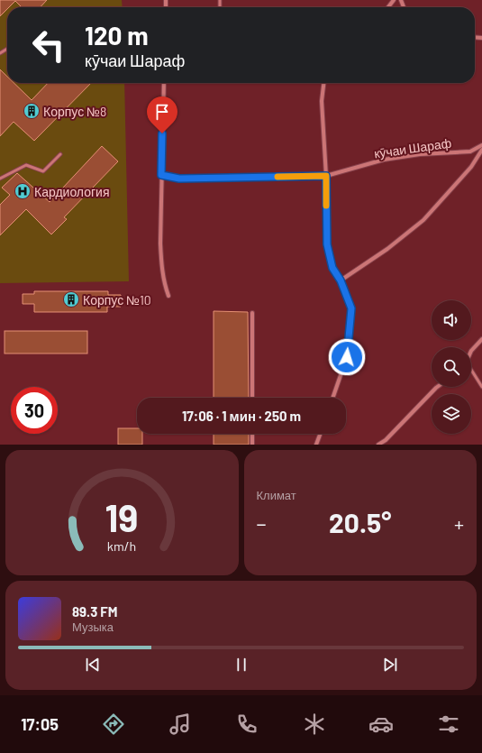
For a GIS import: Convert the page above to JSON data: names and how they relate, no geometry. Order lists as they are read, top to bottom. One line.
{"streets":{"street":["кӯчаи Шараф"]},"places":{"building":["Корпус №8","Корпус №10"],"hospital":["Кардиология"]},"page":{"turn":["120 m","кӯчаи Шараф"],"limit":"30","trip":"17:06 · 1 мин · 250 m","tile":"Климат","heat":["−","20.5°","+"],"song":["89.3 FM","Музыка"],"tabs":"17:05","gauge":["19","km/h"]}}
